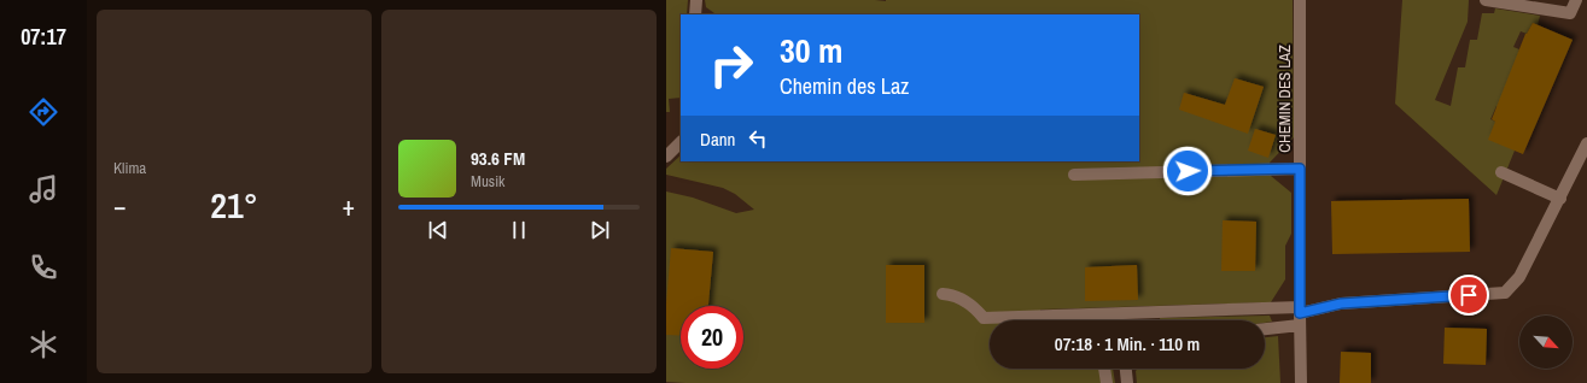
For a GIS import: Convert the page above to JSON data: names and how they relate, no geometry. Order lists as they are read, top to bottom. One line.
{"streets":{"street":["CHEMIN DES LAZ"]},"north":"bottom right","page":{"tabs":"07:17","tile":"Klima","turn":["30 m","Chemin des Laz"],"then":"Dann","song":["93.6 FM","Musik"],"heat":["−","21°","+"],"limit":"20","trip":"07:18 · 1 Min. · 110 m"}}
